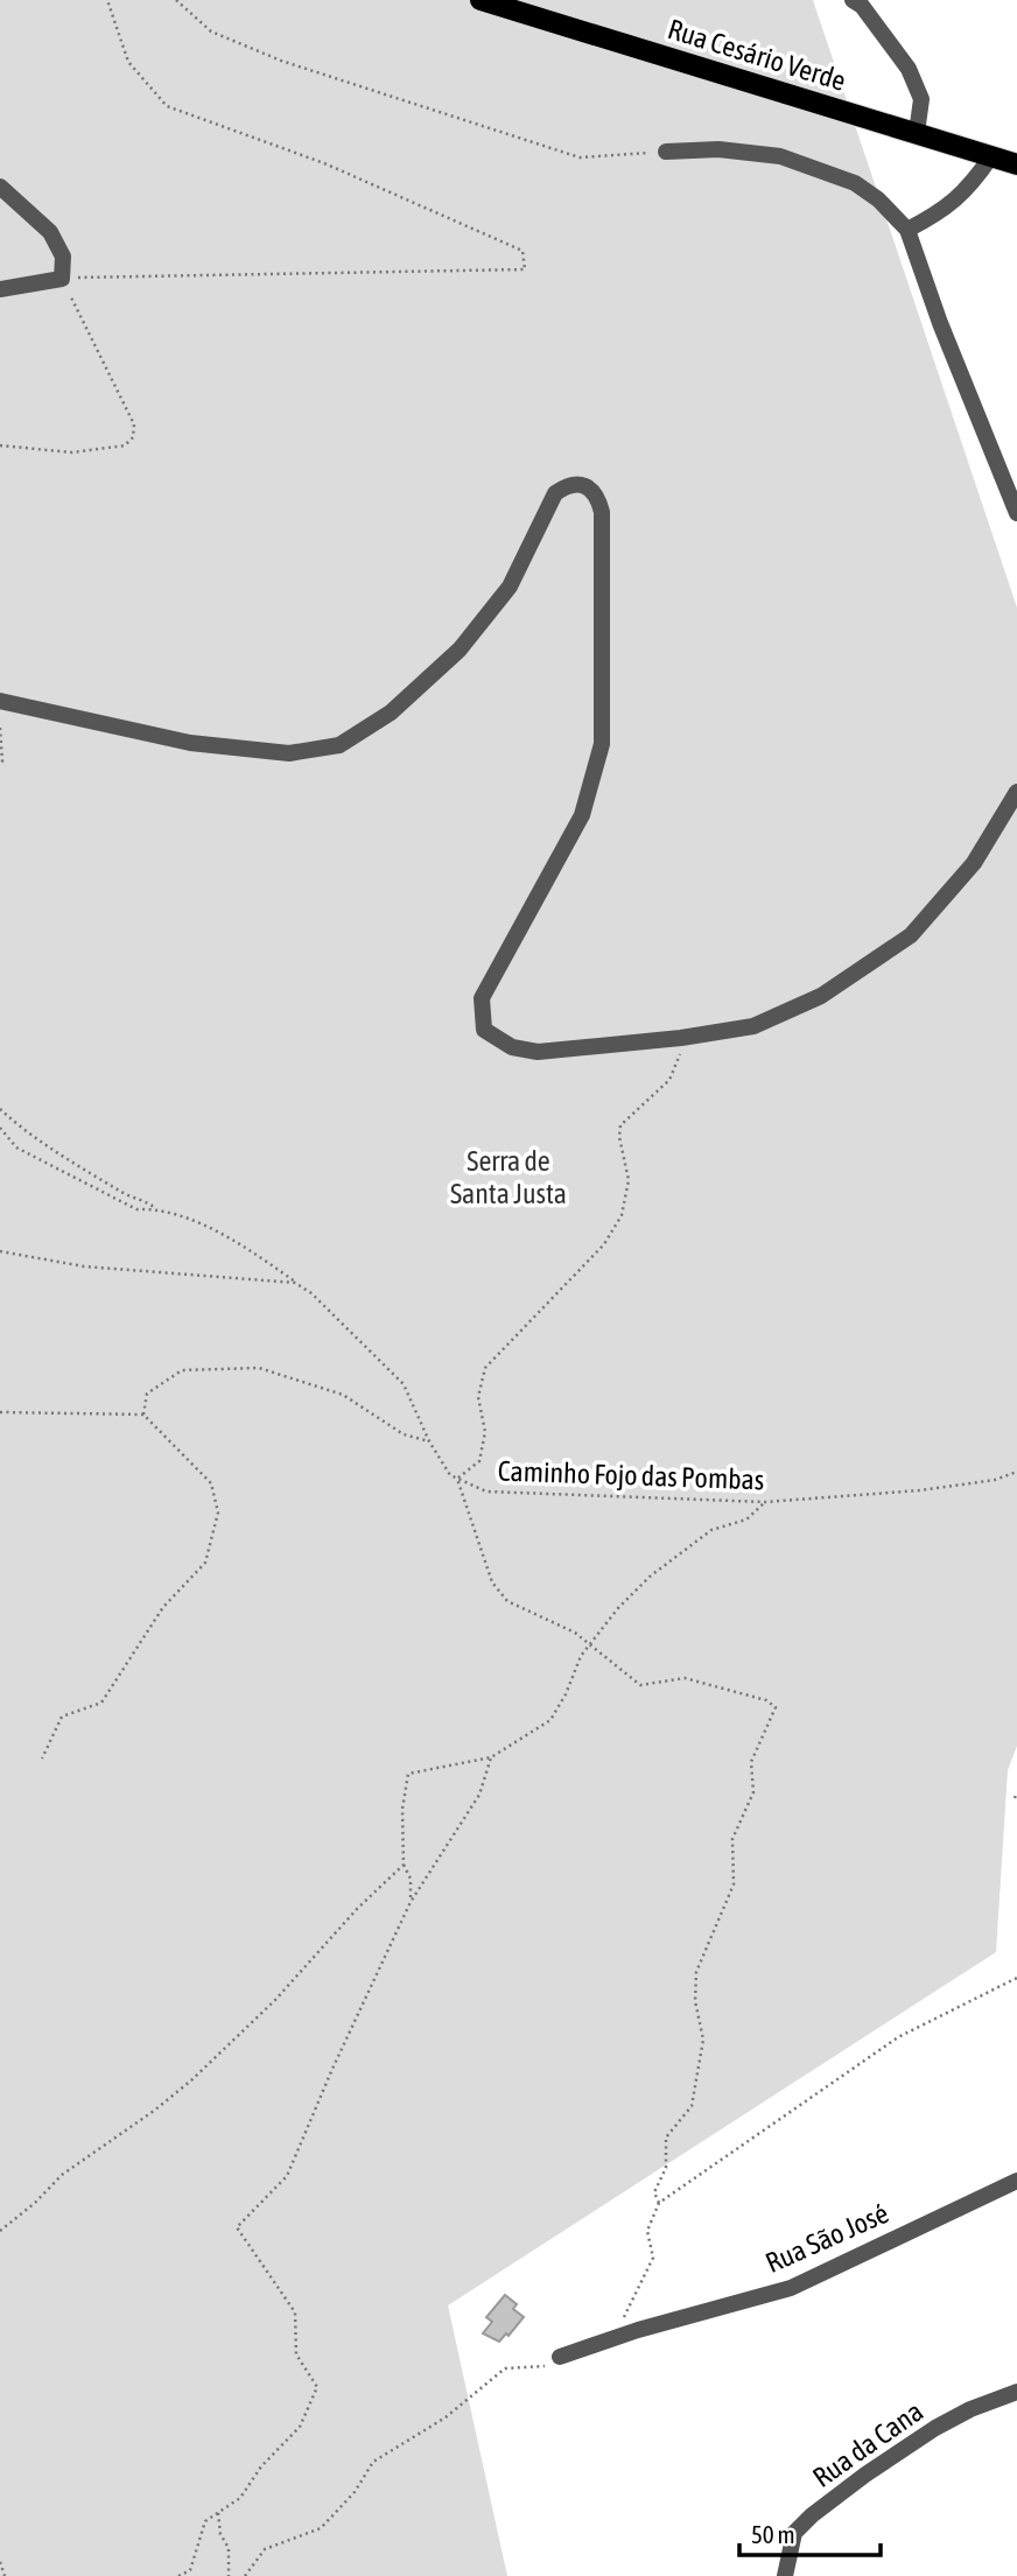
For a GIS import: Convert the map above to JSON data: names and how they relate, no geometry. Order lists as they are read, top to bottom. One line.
{"streets":{"main road":["Rua Cesário Verde"],"street":["Rua São José","Rua da Cana"],"path":["Caminho Fojo das Pombas"]},"parks":["Serra de Santa Justa"],"scale_bar":"50 m"}
